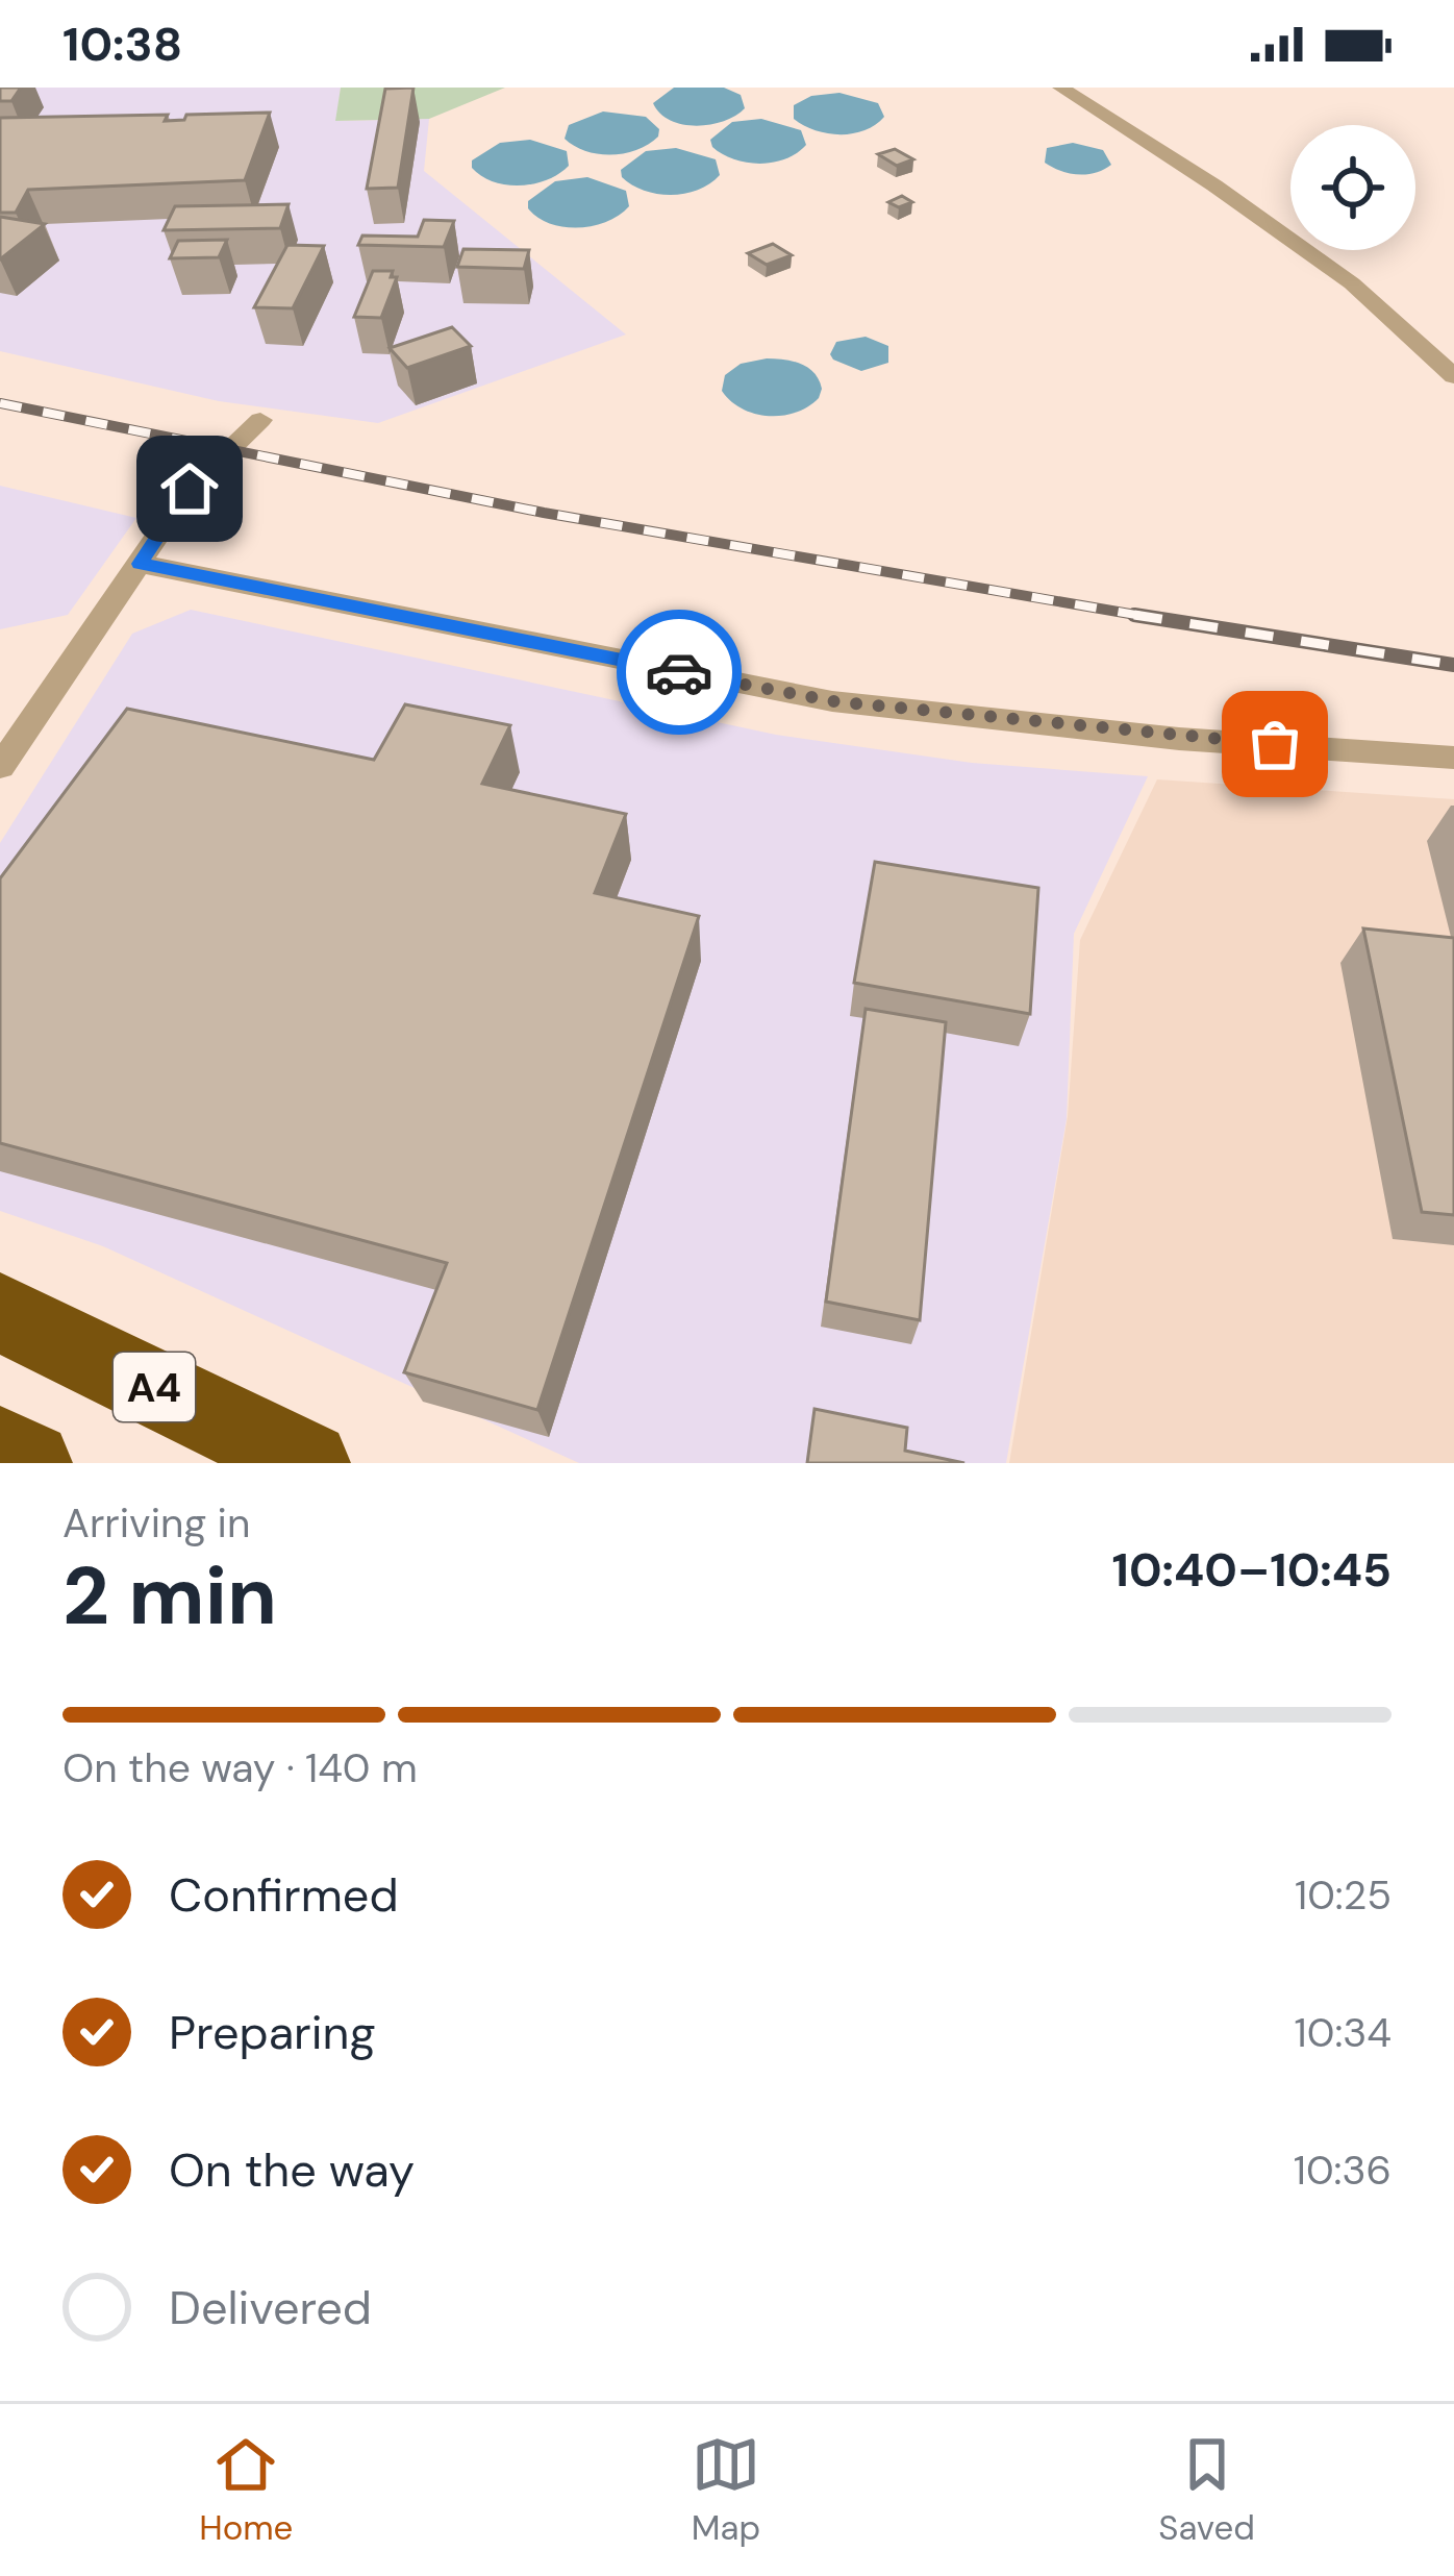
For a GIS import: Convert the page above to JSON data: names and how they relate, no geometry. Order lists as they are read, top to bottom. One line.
{"streets":{"highway":["A4"]},"page":{"status":"10:38","heading":["2 min","Arriving in","10:40–10:45"],"bar":"On the way · 140 m","list":[["Confirmed","10:25"],["Preparing","10:34"],["On the way","10:36"],"Delivered"],"tabs":["Home","Map","Saved"]}}
